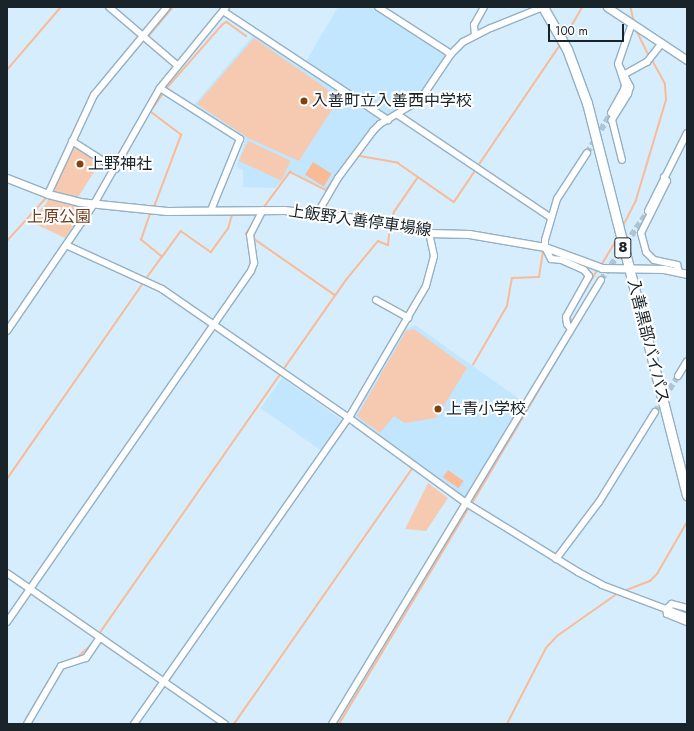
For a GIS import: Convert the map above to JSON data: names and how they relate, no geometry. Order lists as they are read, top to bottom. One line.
{"streets":{"highway":["8","入善黒部バイパス"],"main road":["上飯野入善停車場線"]},"crossings":[["上飯野入善停車場線","入善黒部バイパス"]],"parks":["上原公園"],"places":["入善町立入善西中学校","上野神社","上青小学校"],"scale_bar":"100 m"}
